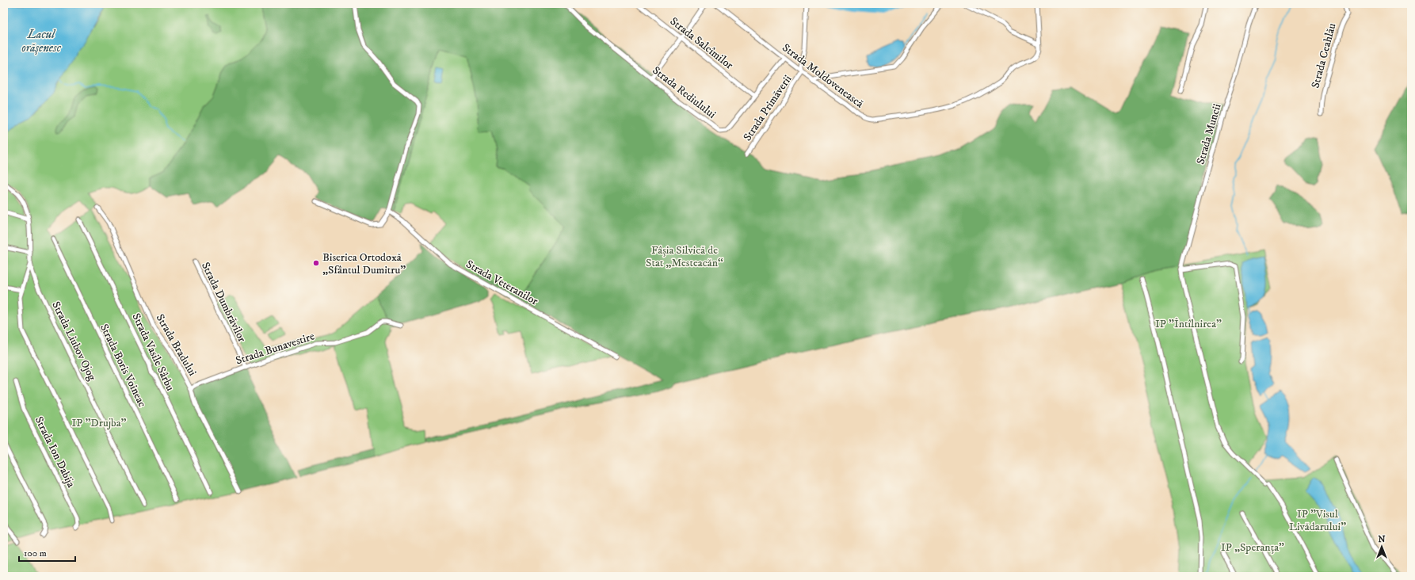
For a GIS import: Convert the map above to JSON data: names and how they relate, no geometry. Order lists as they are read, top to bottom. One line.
{"streets":{"street":["Strada Salcîmilor","Strada Ceahlău","Strada Moldovenească","Strada Rediulului","Strada Primăverii","Strada Muncii","Strada Veteranilor","Strada Dumbrăvilor","Strada Liubov Ojog","Strada Bradului","Strada Bunavestire","Strada Vasile Sârbu","Strada Boris Voineac","Strada Ion Dabija"]},"crossings":[["Strada Salcîmilor","Strada Rediulului"],["Strada Moldovenească","Strada Rediulului"],["Strada Moldovenească","Strada Primăverii"],["Strada Dumbrăvilor","Strada Bunavestire"],["Strada Bradului","Strada Bunavestire"]],"water":["Lacul orăşenesc"],"parks":["Fâșia Silvică de Stat „Mesteacăn“","IP \"Întîlnirea\"","IP \"Drujba\"","IP \"Visul Livădarului\"","IP „Speranța”"],"places":["Biserica Ortodoxă „Sfântul Dumitru”"],"scale_bar":"100 m","north":"top"}
